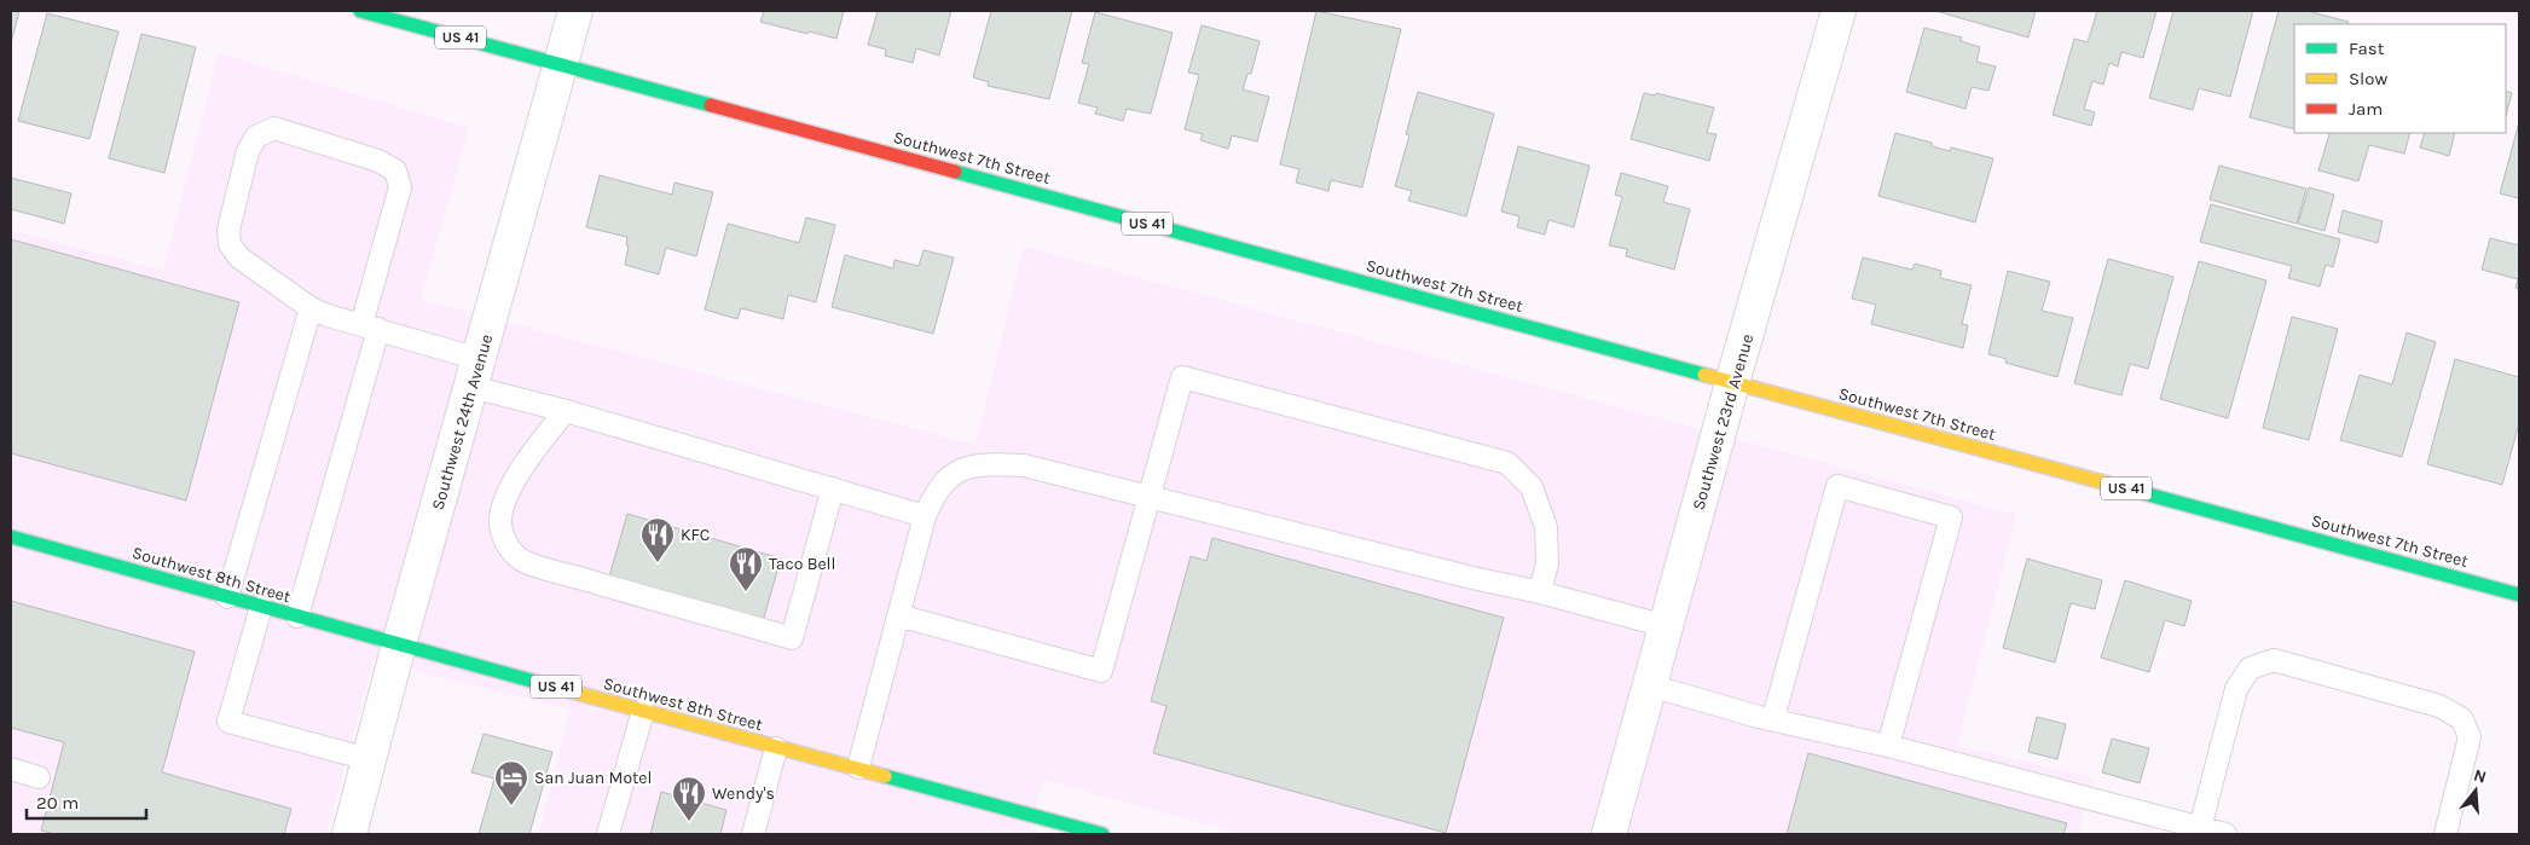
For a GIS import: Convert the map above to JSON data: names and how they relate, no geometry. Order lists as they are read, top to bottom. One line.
{"streets":{"main road":["US 41","Southwest 7th Street","Southwest 8th Street"],"street":["Southwest 24th Avenue","Southwest 23rd Avenue"]},"crossings":[["Southwest 7th Street","Southwest 24th Avenue"],["Southwest 7th Street","Southwest 23rd Avenue"],["Southwest 24th Avenue","Southwest 8th Street"]],"places":{"restaurant":["KFC","Taco Bell","Wendy's"],"hotel":["San Juan Motel"]},"legend":["Fast","Slow","Jam"],"scale_bar":"20 m","north":"top"}
